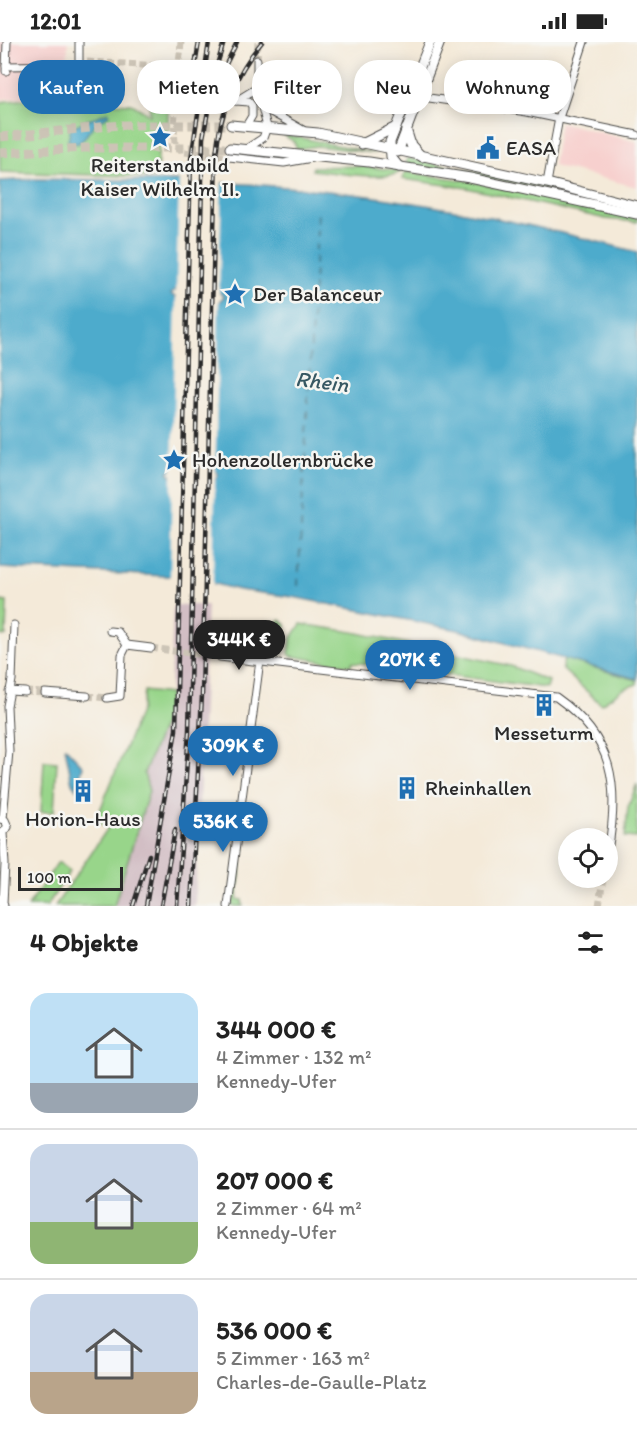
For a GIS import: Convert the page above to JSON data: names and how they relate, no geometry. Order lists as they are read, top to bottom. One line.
{"water":["Rhein"],"places":{"place":["Reiterstandbild Kaiser Wilhelm II.","Der Balanceur","Hohenzollernbrücke"],"public building":["EASA"],"building":["Messeturm","Rheinhallen","Horion-Haus"]},"scale_bar":"100 m","page":{"status":"12:01","chip":["Kaufen","Mieten","Filter","Neu","Wohnung"],"price":["344K €","207K €","309K €","536K €"],"scale":"100 m","heading":"4 Objekte","list":[{"name":"344 000 €","note":"4 Zimmer · 132 m² · Kennedy-Ufer"},{"name":"207 000 €","note":"2 Zimmer · 64 m² · Kennedy-Ufer"},{"name":"536 000 €","note":"5 Zimmer · 163 m² · Charles-de-Gaulle-Platz"}]}}
